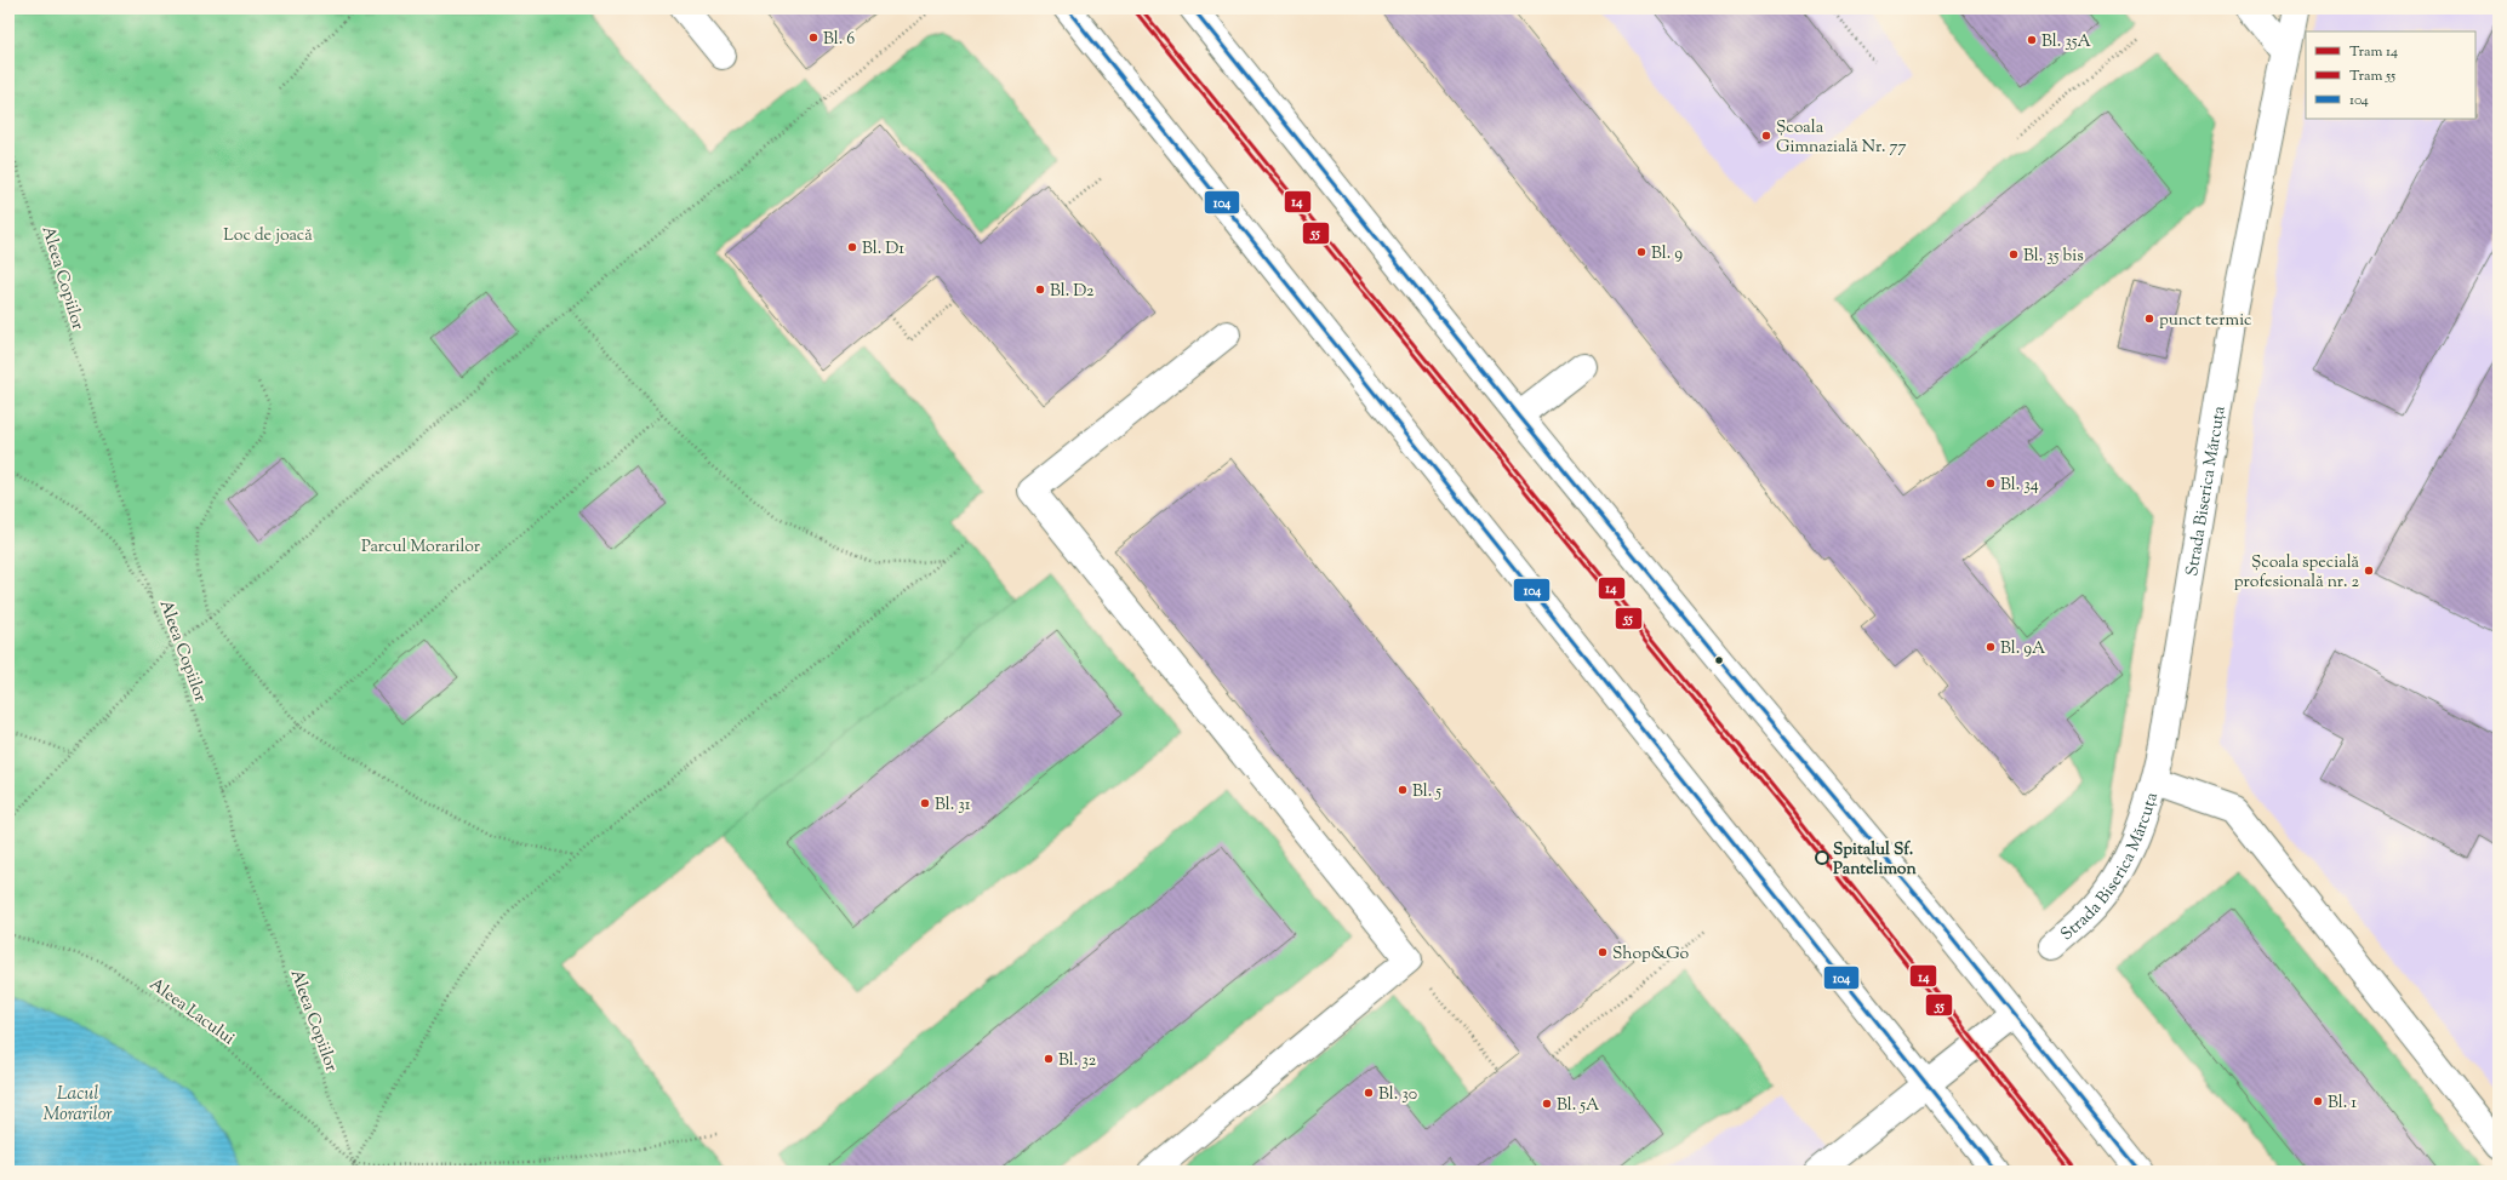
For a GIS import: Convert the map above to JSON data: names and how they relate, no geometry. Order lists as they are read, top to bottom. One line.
{"streets":{"main road":["Strada Biserica Mărcuța"],"path":["Aleea Copiilor","Aleea Lacului"]},"crossings":[["Aleea Copiilor","Aleea Lacului"]],"water":["Lacul Morarilor"],"parks":["Loc de joacă","Parcul Morarilor"],"places":["Bl. 6","Bl. 35A","Școala Gimnazială Nr. 77","Bl. D1","Bl. 9","Bl. 35 bis","Bl. D2","punct termic","Bl. 34","Şcoala specială profesională nr. 2","Bl. 9A","Bl. 5","Bl. 31","Spitalul Sf. Pantelimon","Shop&Go","Bl. 32","Bl. 30","Bl. 1","Bl. 5A"],"lines":["tram line 14","transit line 104","tram line 55"],"legend":["Tram 14","Tram 55","104"]}
